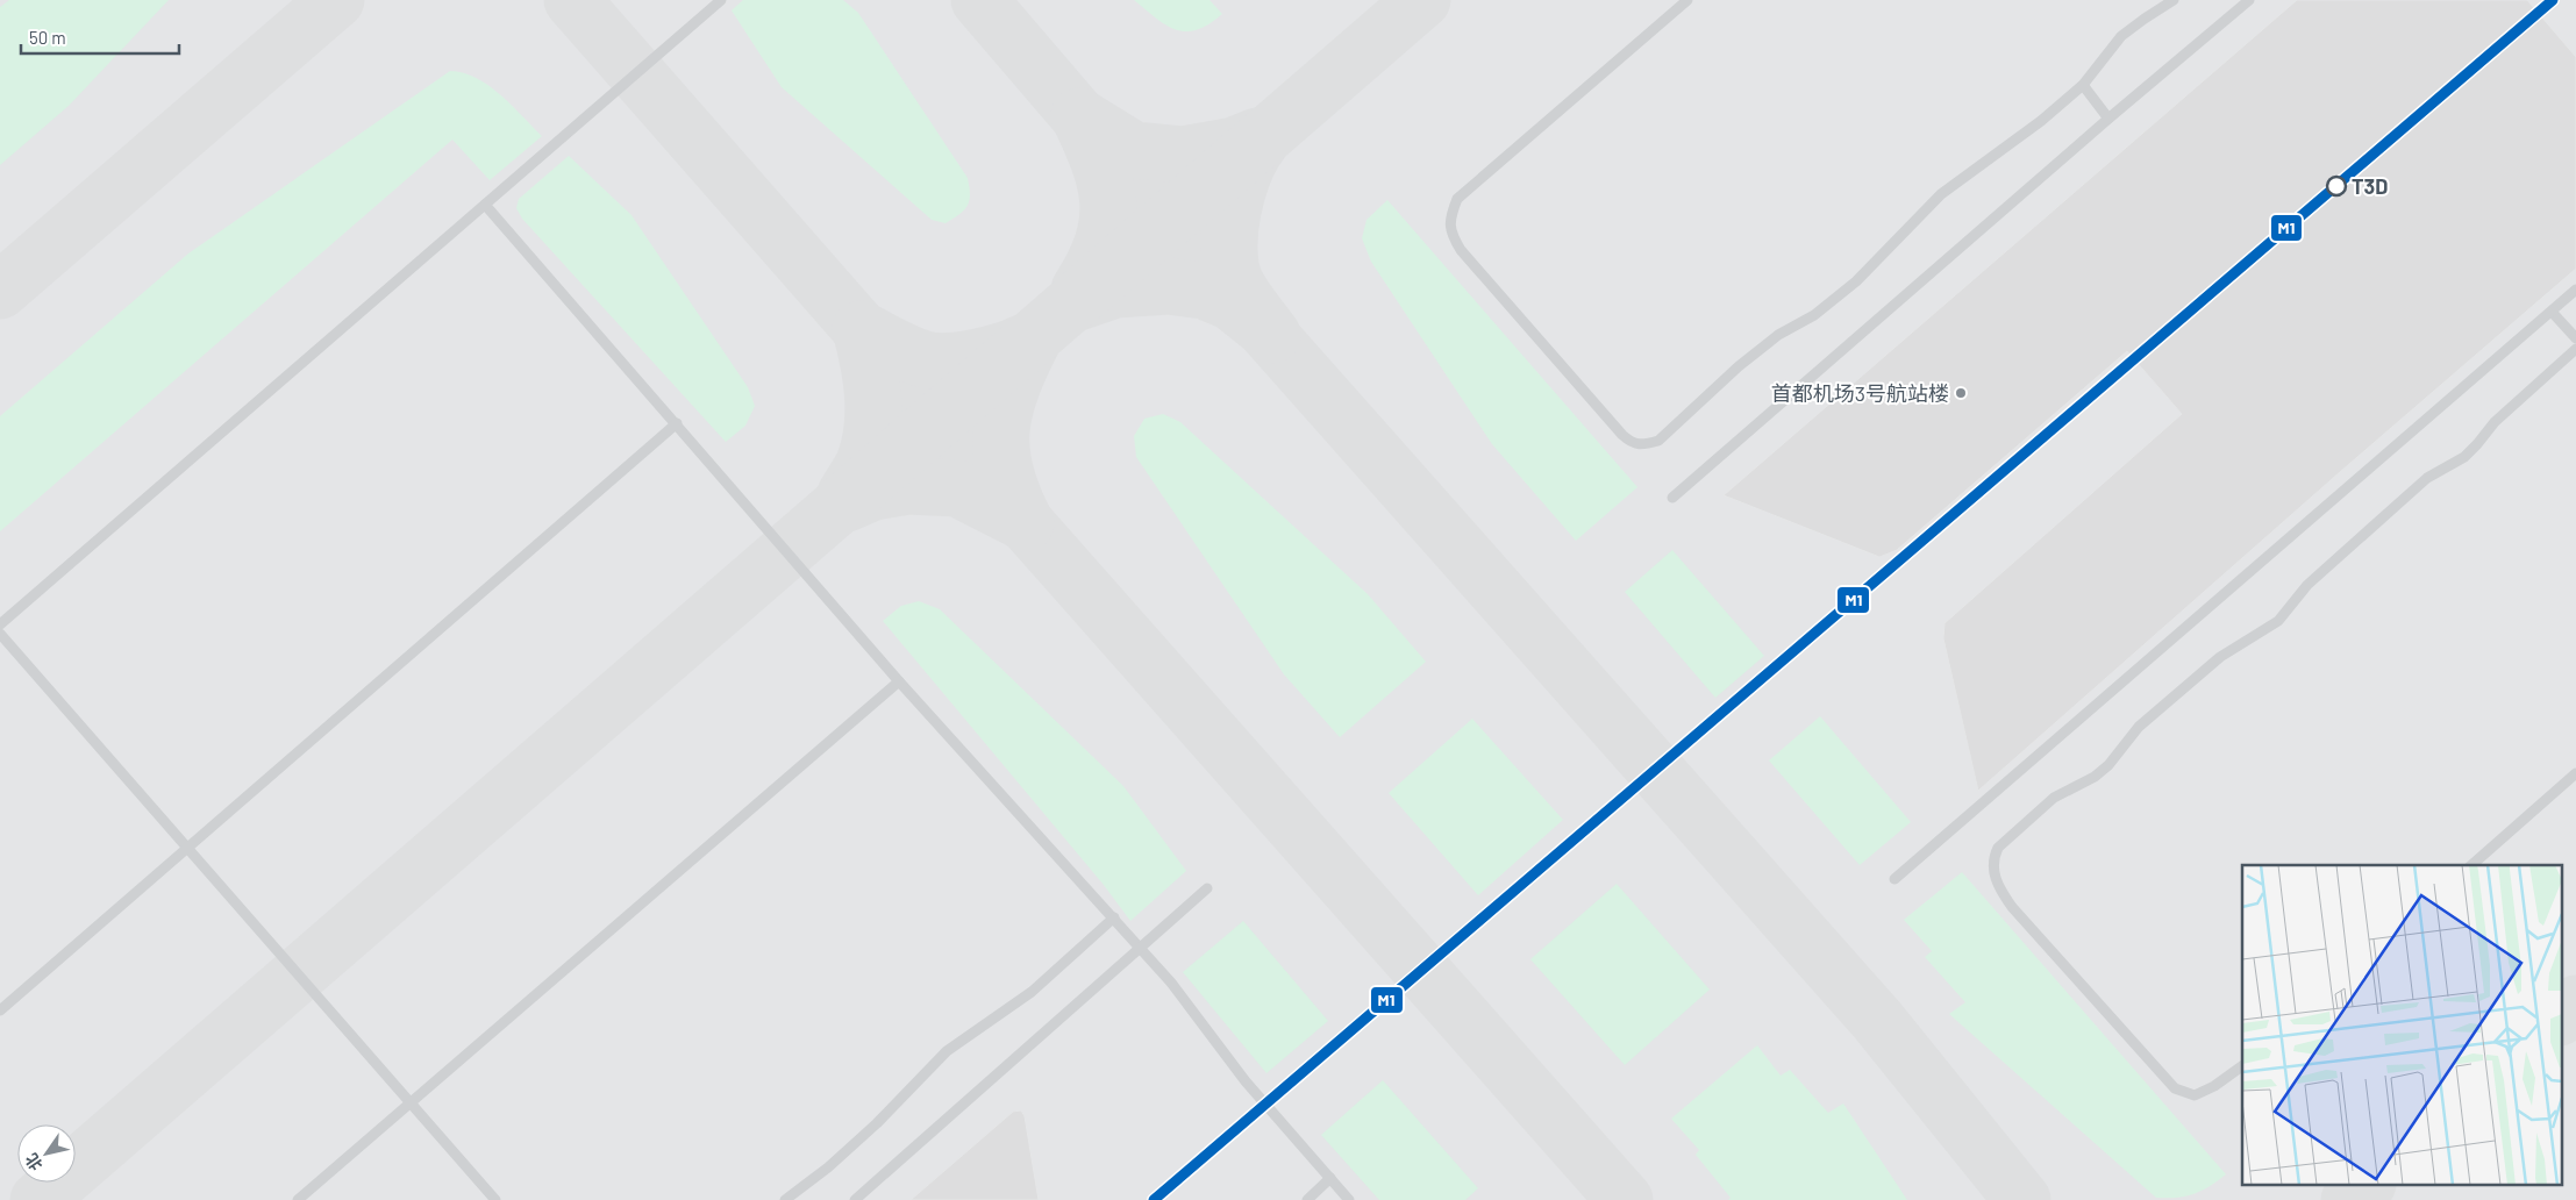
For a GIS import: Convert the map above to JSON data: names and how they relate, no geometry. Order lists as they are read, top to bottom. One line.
{"places":["T3D","首都机场3号航站楼"],"lines":["transit line M1"],"scale_bar":"50 m","north":"bottom left"}
